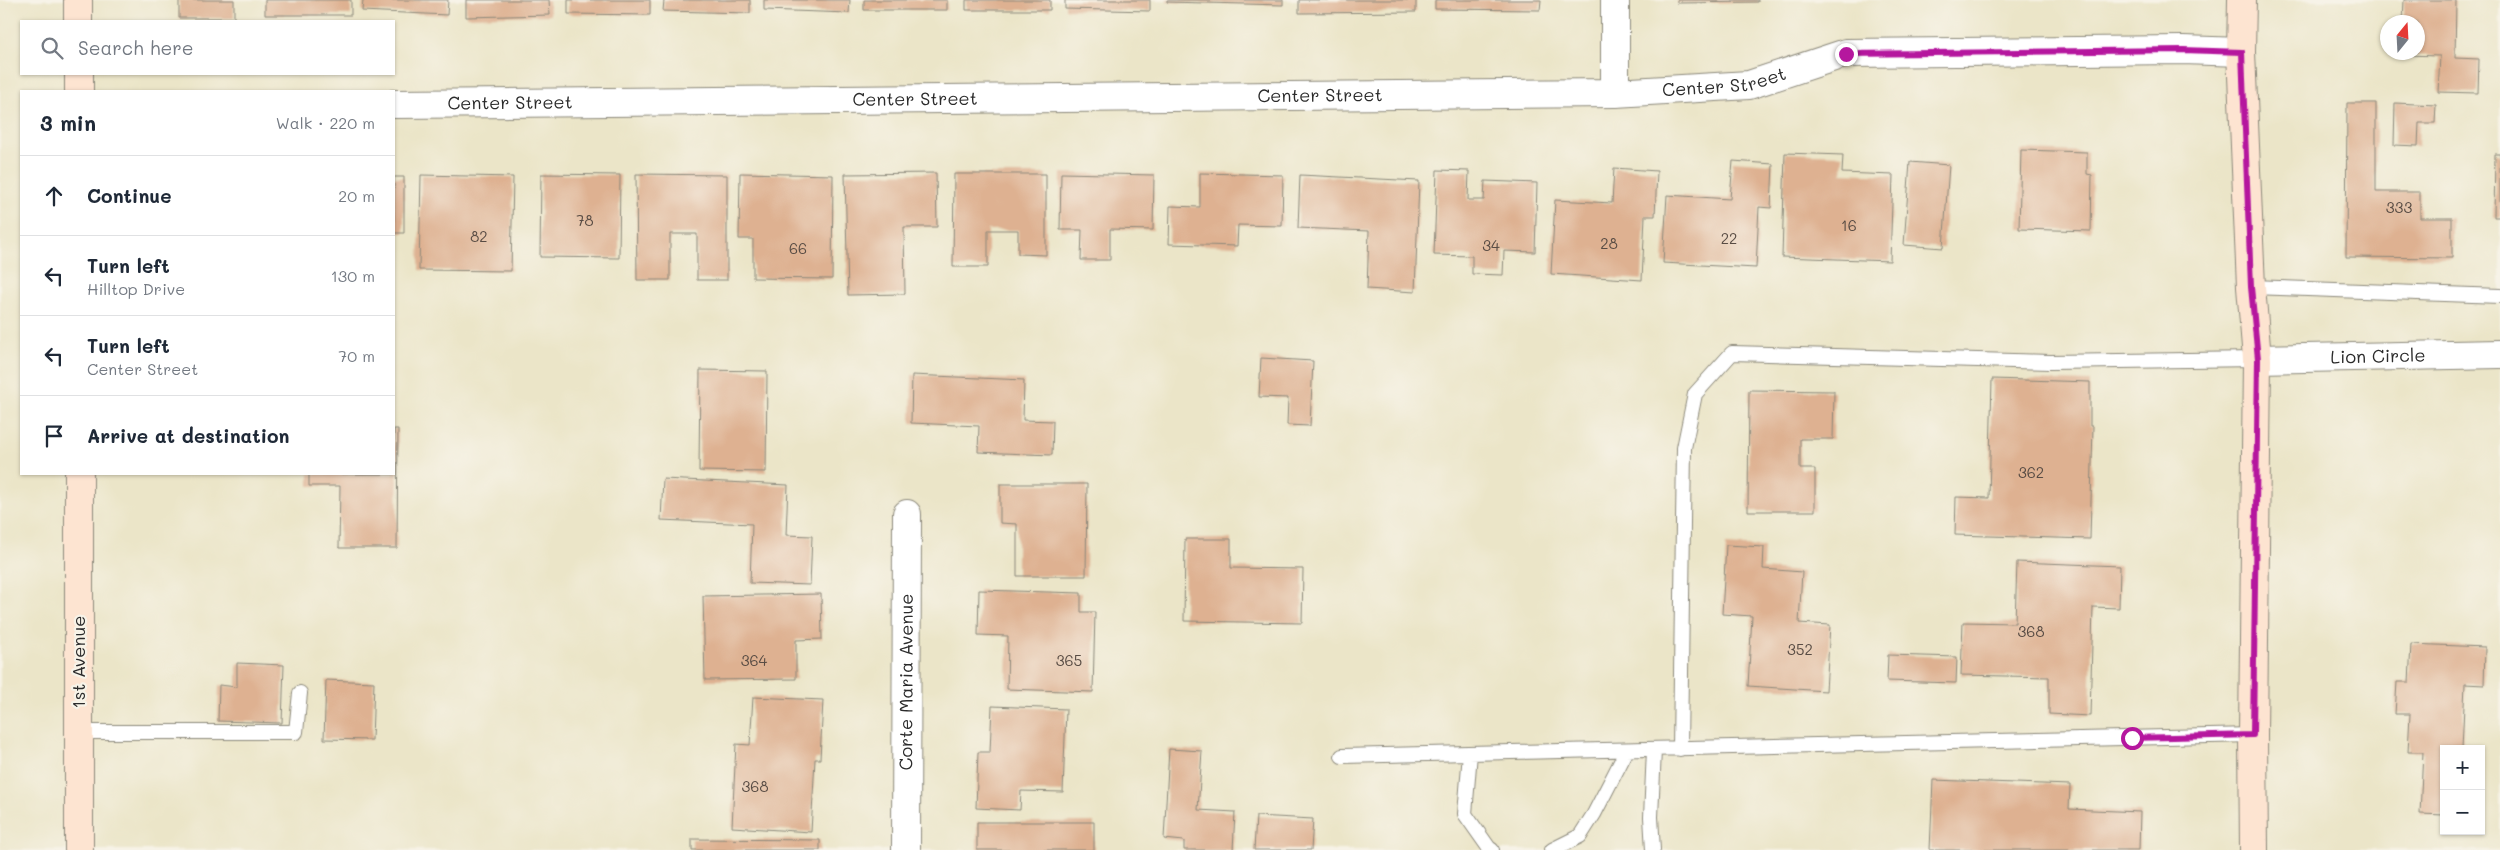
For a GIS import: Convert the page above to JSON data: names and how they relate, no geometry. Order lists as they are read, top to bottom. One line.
{"streets":{"main road":["1st Avenue"],"street":["Center Street","Lion Circle","Corte Maria Avenue"]},"house_numbers":["333","78","16","82","22","28","34","66","362","368","352","364","365","368"],"north":"top","page":{"search":"Search here","heading":["3 min","Walk · 220 m"],"list":[["Continue","20 m"],["Turn left","Hilltop Drive","130 m"],["Turn left","Center Street","70 m"],"Arrive at destination"],"map_buttons":["+","−"]}}
